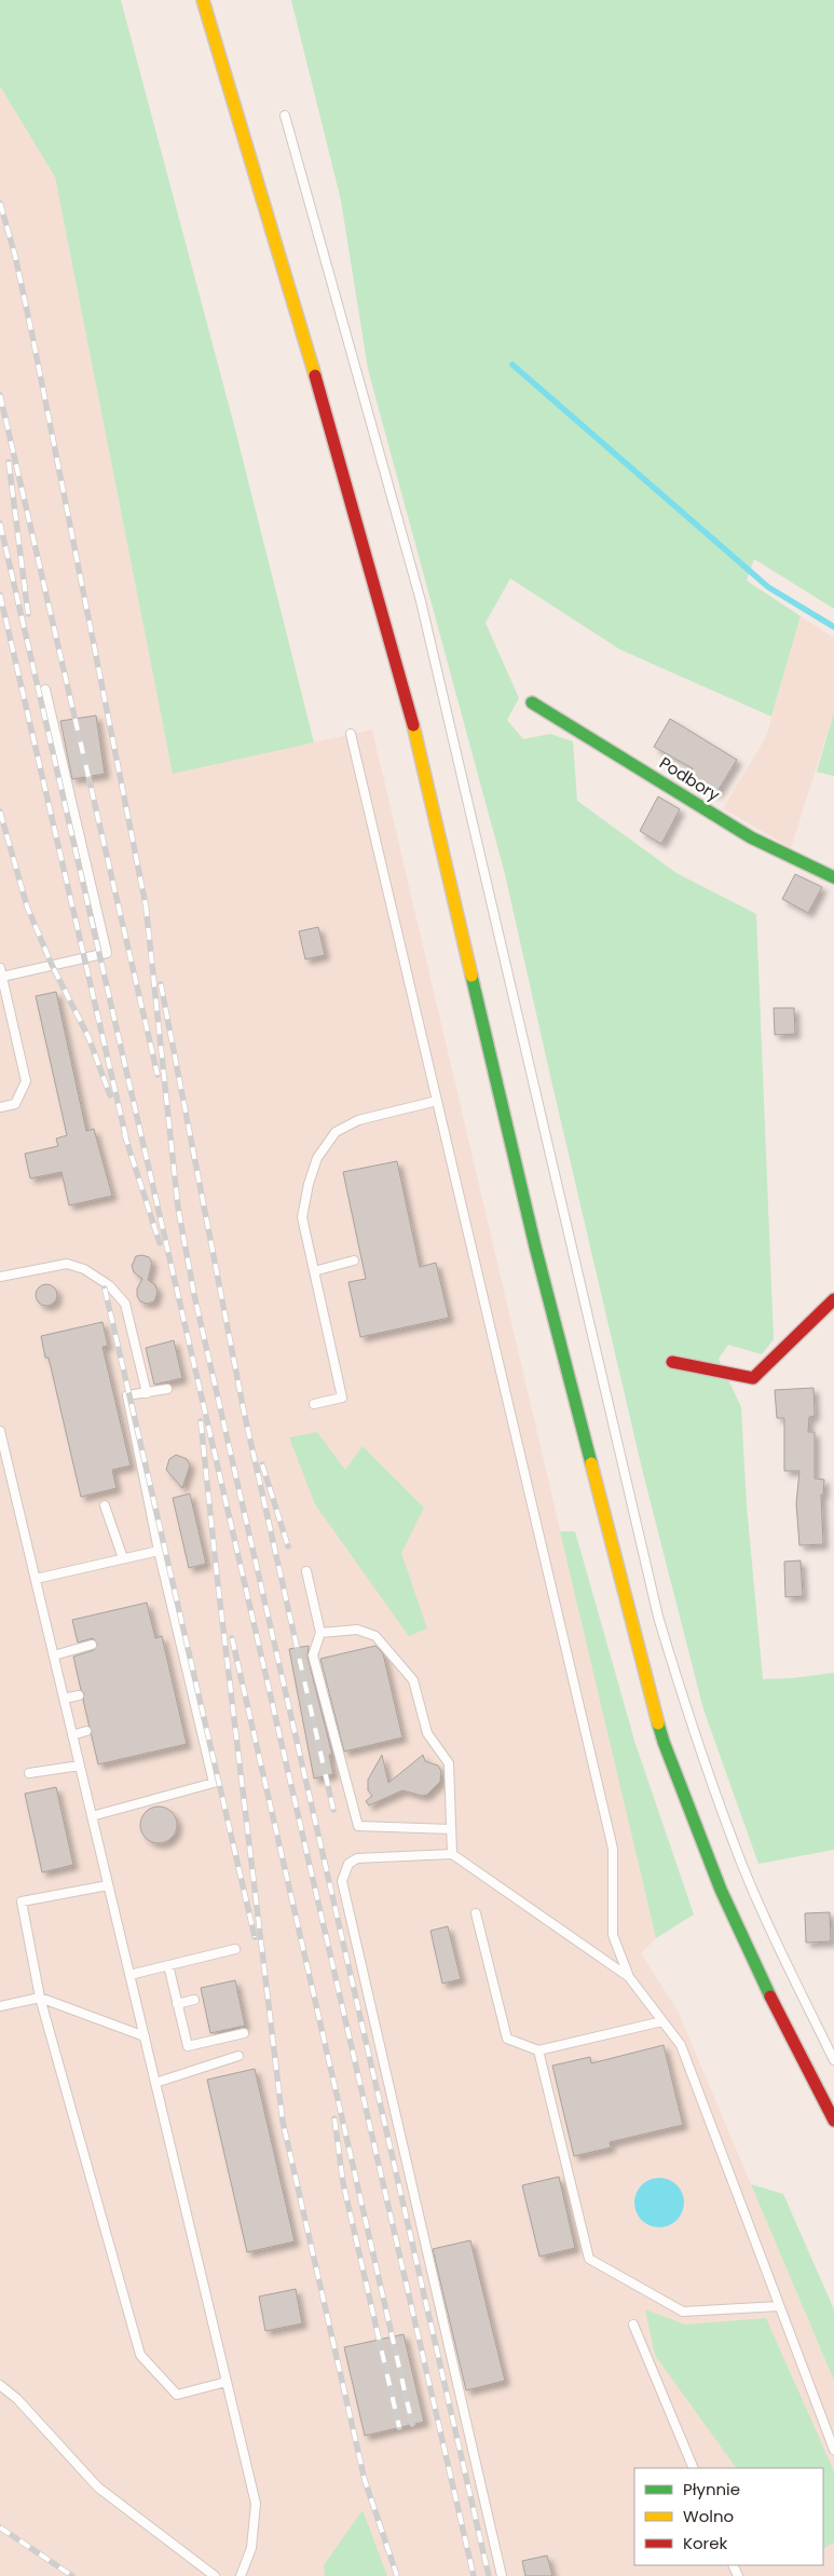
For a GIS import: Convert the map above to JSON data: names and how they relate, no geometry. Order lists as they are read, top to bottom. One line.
{"streets":{"main road":["Podbory"]},"legend":["Płynnie","Wolno","Korek"]}
